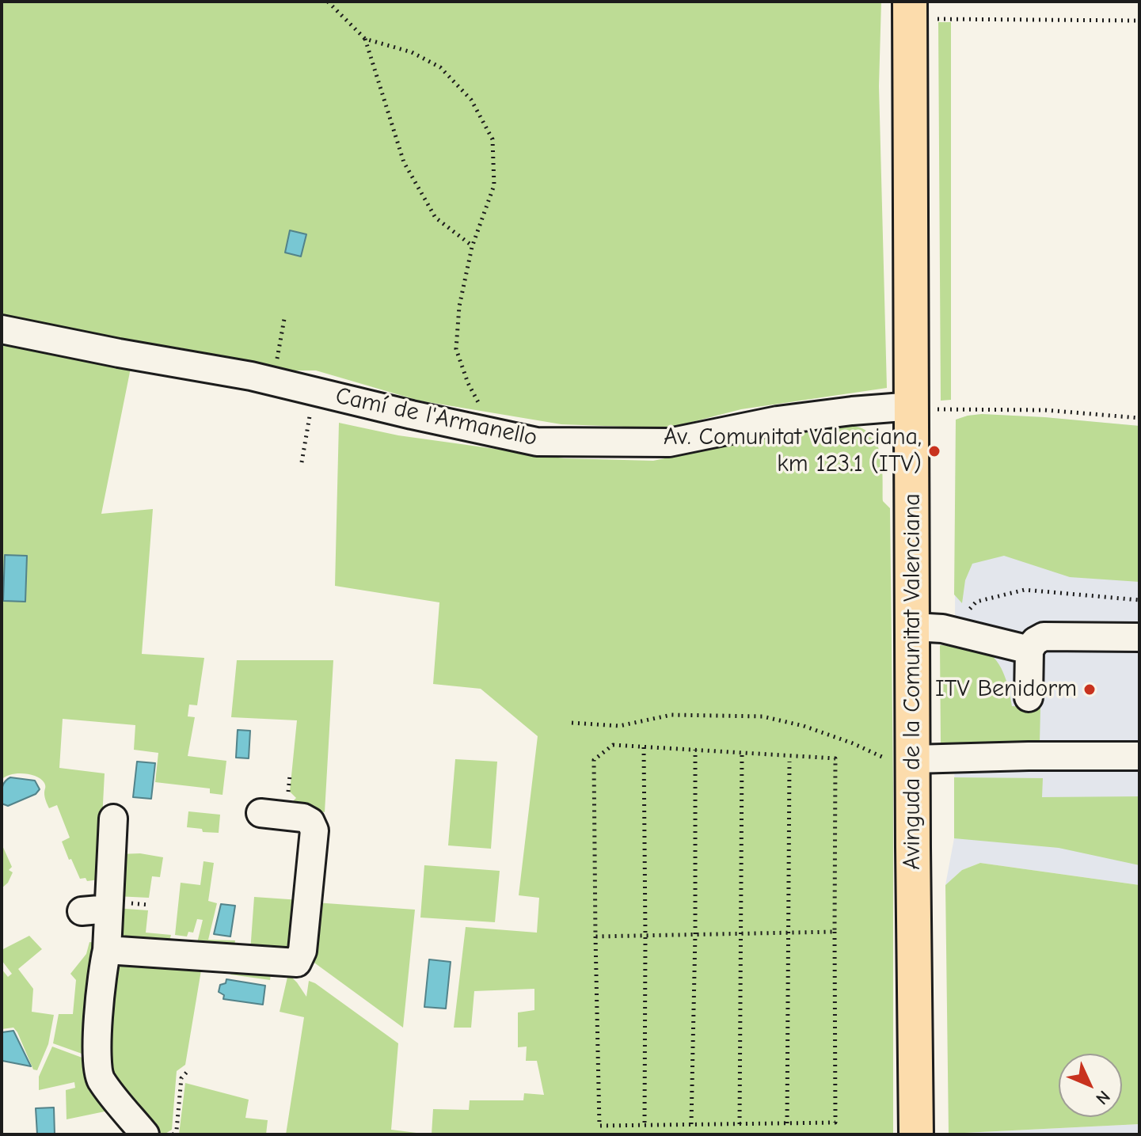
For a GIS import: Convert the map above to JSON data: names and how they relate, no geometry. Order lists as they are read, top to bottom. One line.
{"streets":{"main road":["Avinguda de la Comunitat Valenciana"],"lane":["Camí de l'Armanello"]},"crossings":[["Camí de l'Armanello","Avinguda de la Comunitat Valenciana"]],"places":["Av. Comunitat Valenciana, km 123.1 (ITV)","ITV Benidorm"],"north":"bottom right"}
